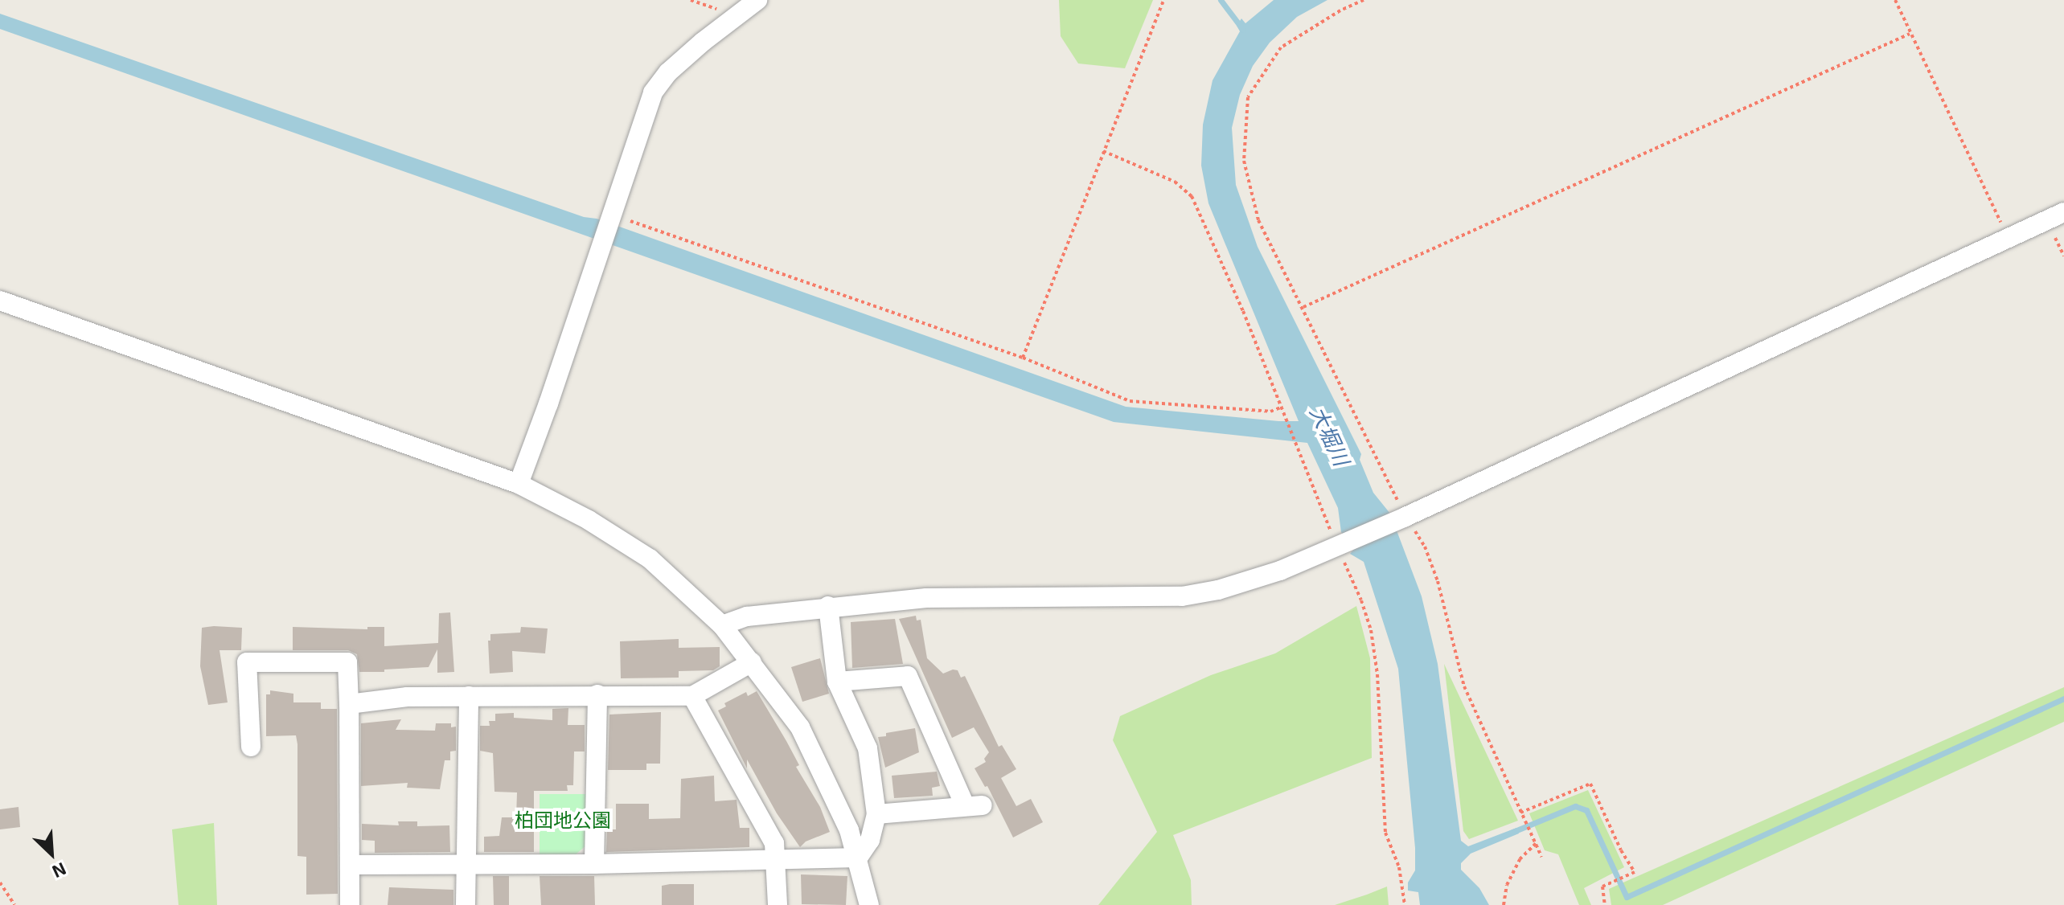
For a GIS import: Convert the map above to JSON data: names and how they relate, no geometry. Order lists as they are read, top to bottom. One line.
{"water":["大堀川"],"parks":["柏団地公園"],"north":"bottom right"}
